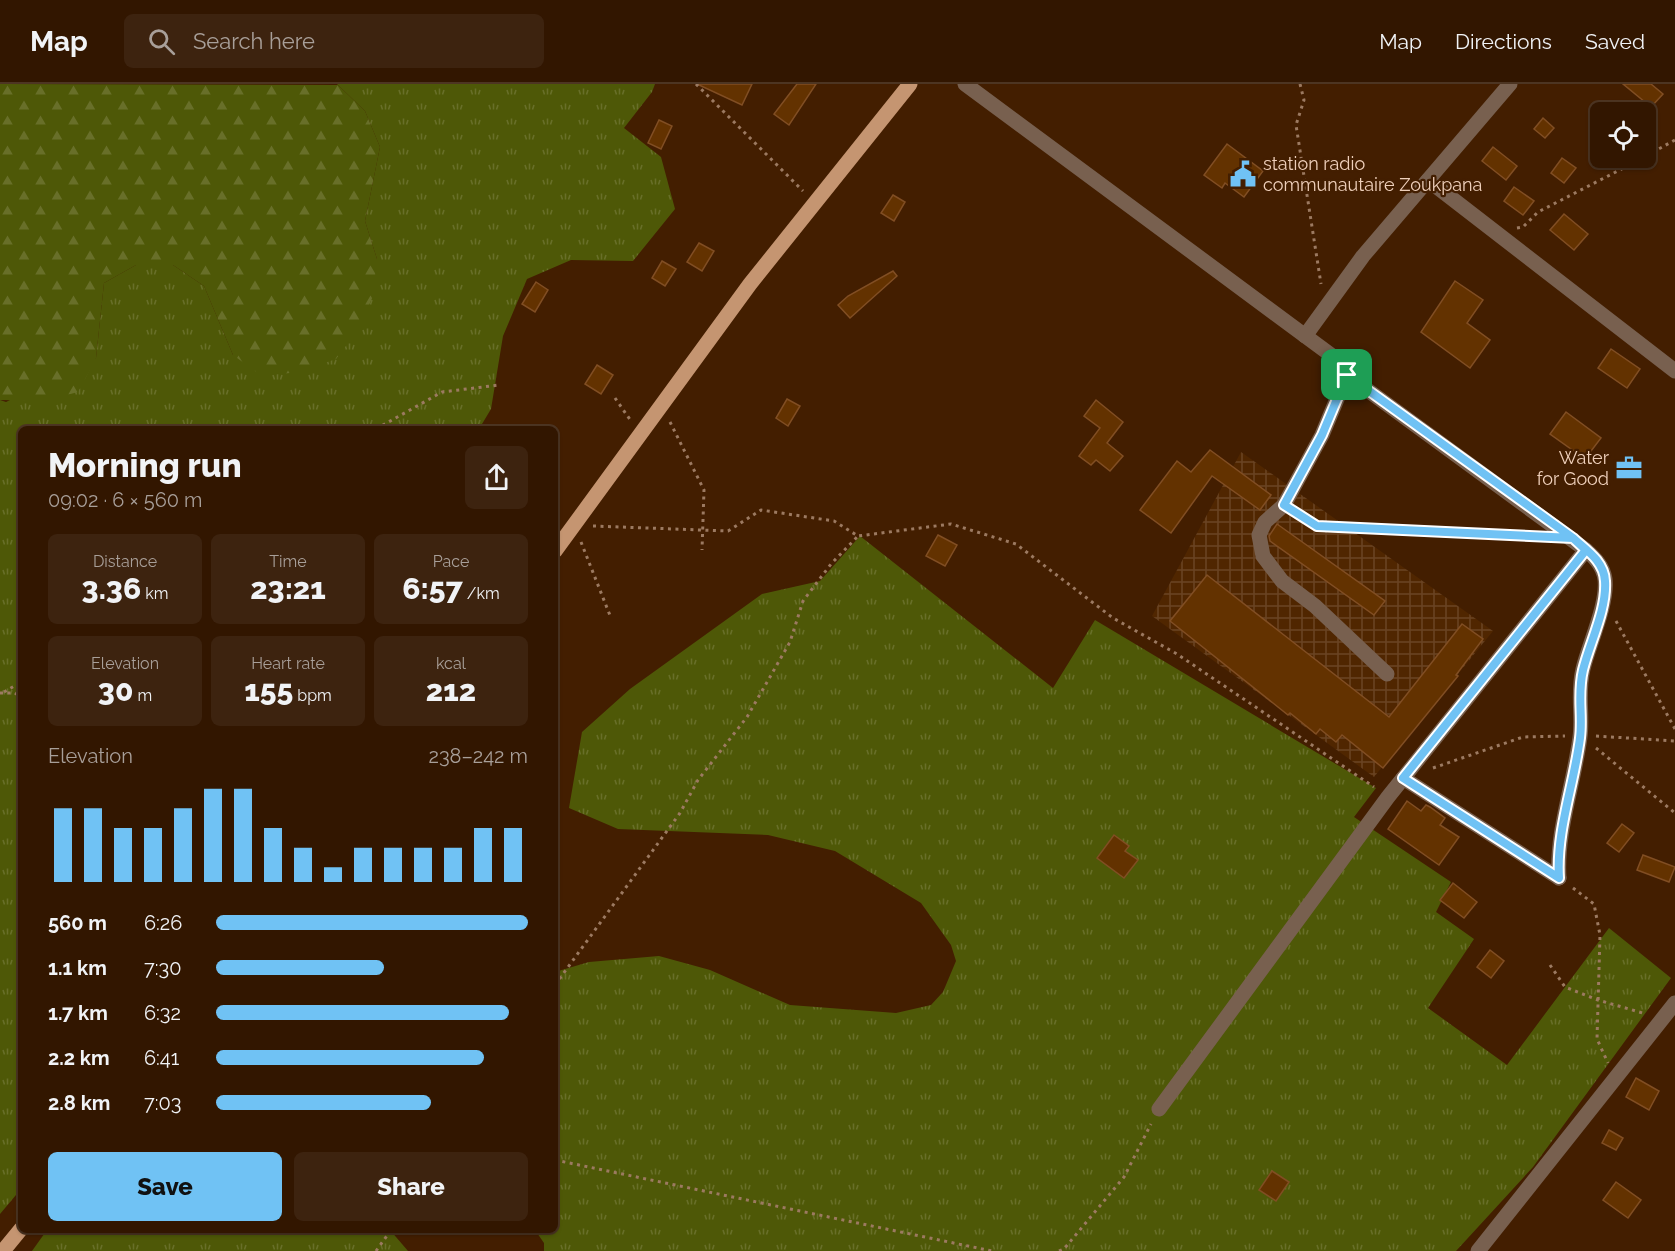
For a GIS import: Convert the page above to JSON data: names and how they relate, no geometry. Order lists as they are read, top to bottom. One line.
{"places":{"public building":["station radio communautaire Zoukpana"],"office":["Water for Good"]},"page":{"header":"Map","search":"Search here","nav":["Map","Directions","Saved"],"heading":["Morning run","09:02 · 6 × 560 m"],"stats":[["Distance","3.36 km"],["Time","23:21"],["Pace","6:57 /km"],["Elevation","30 m"],["Heart rate","155 bpm"],["kcal","212"]],"chart":["Elevation","238–242 m"],"list":[{"name":"560 m","note":"6:26"},{"name":"1.1 km","note":"7:30"},{"name":"1.7 km","note":"6:32"},{"name":"2.2 km","note":"6:41"},{"name":"2.8 km","note":"7:03"}],"buttons":["Save","Share"]}}
